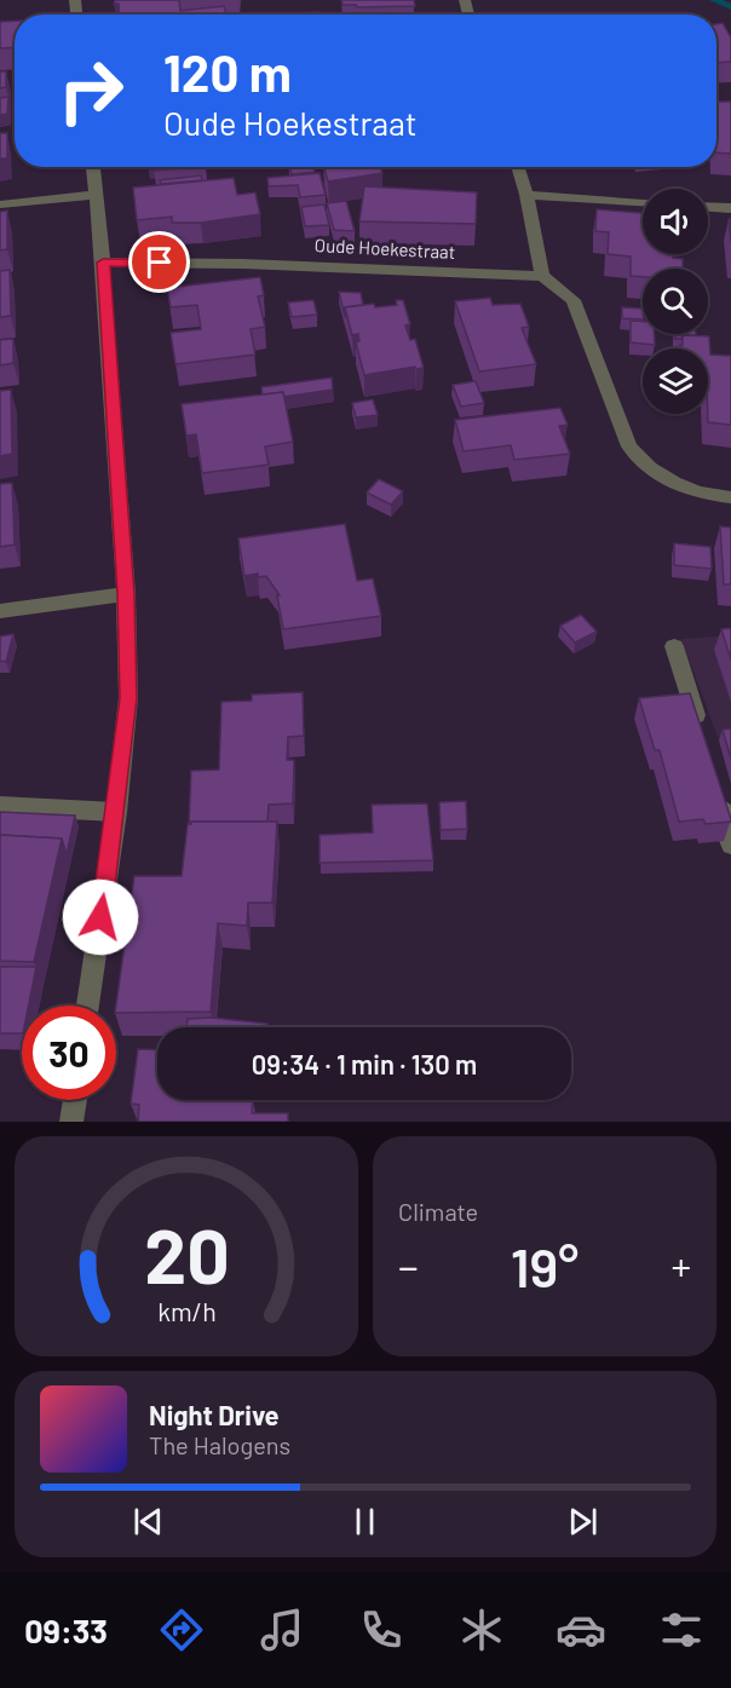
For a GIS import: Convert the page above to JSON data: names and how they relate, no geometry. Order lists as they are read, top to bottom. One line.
{"streets":{"street":["Oude Hoekestraat"]},"page":{"turn":["120 m","Oude Hoekestraat"],"limit":"30","trip":"09:34 · 1 min · 130 m","tile":"Climate","heat":["−","19°","+"],"song":["Night Drive","The Halogens"],"tabs":"09:33","gauge":["20","km/h"]}}
